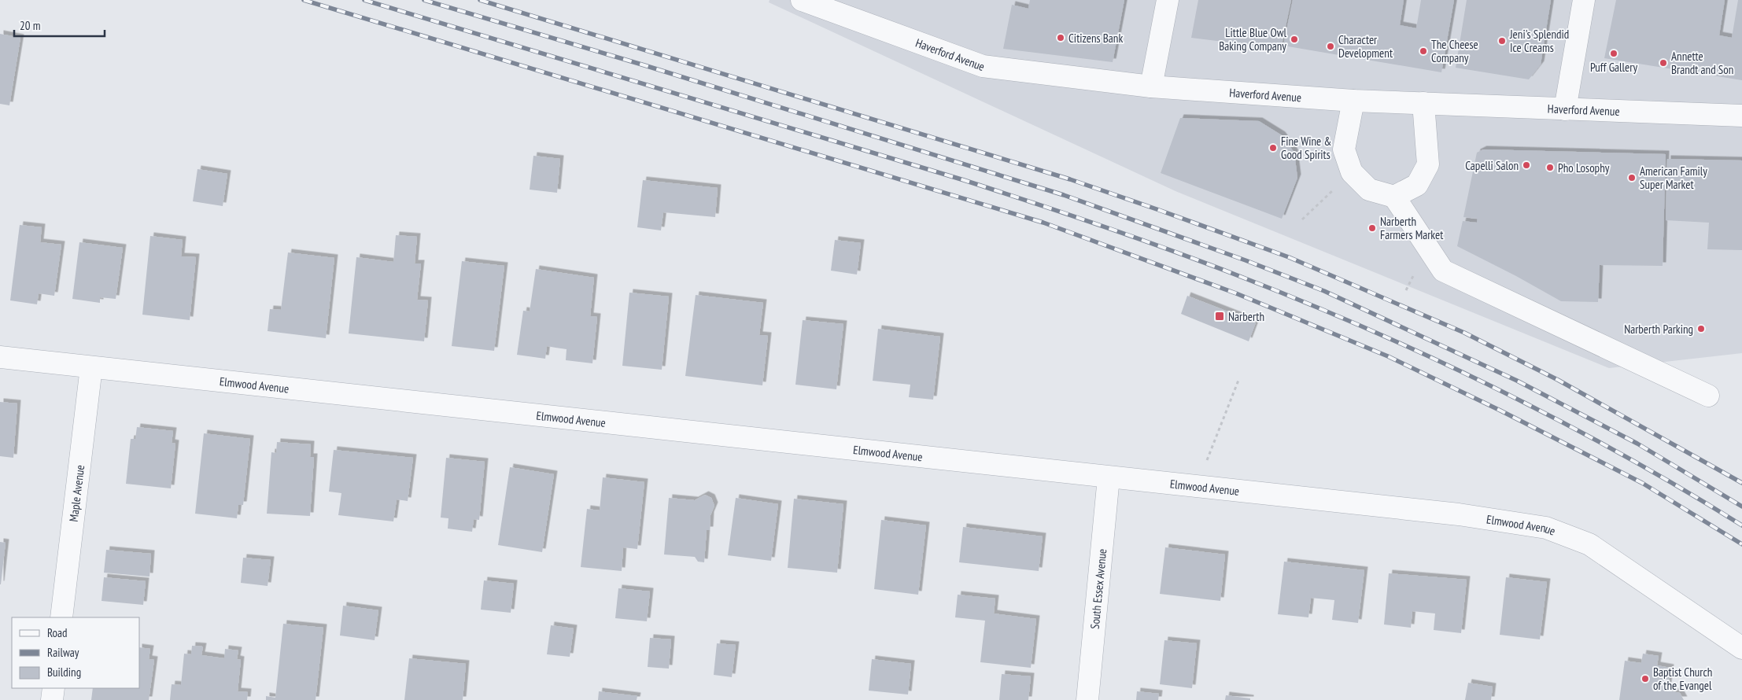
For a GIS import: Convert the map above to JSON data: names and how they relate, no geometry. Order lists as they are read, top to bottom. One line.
{"streets":{"street":["Haverford Avenue","Elmwood Avenue","Maple Avenue","South Essex Avenue"]},"crossings":[["Elmwood Avenue","Maple Avenue"],["Elmwood Avenue","South Essex Avenue"]],"places":{"other":["Citizens Bank","Little Blue Owl Baking Company","Jeni's Splendid Ice Creams","Character Development","The Cheese Company","Puff Gallery","Annette Brandt and Son","Fine Wine & Good Spirits","Capelli Salon","Pho Losophy","American Family Super Market","Narberth Farmers Market","Narberth Parking","Baptist Church of the Evangel"],"transit":["Narberth"]},"legend":["Road","Railway","Building"],"scale_bar":"20 m"}
